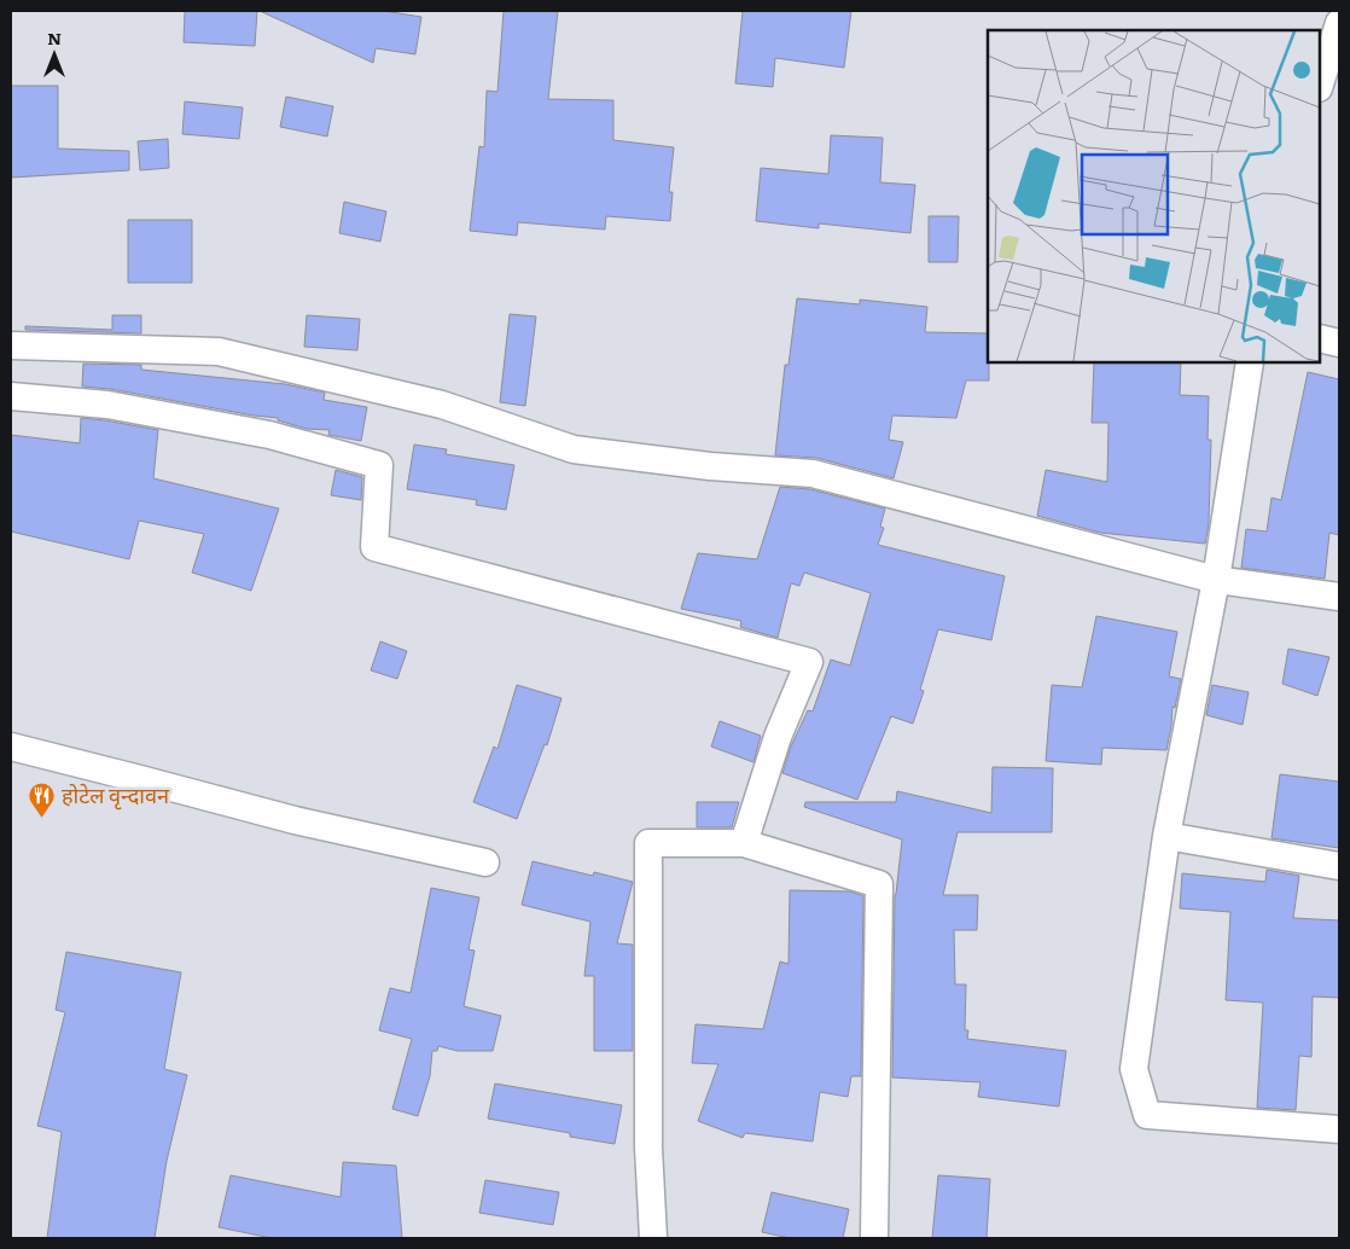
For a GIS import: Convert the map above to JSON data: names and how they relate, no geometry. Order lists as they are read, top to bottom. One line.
{"places":{"restaurant":["होटेल वृन्दावन"]},"north":"top"}
